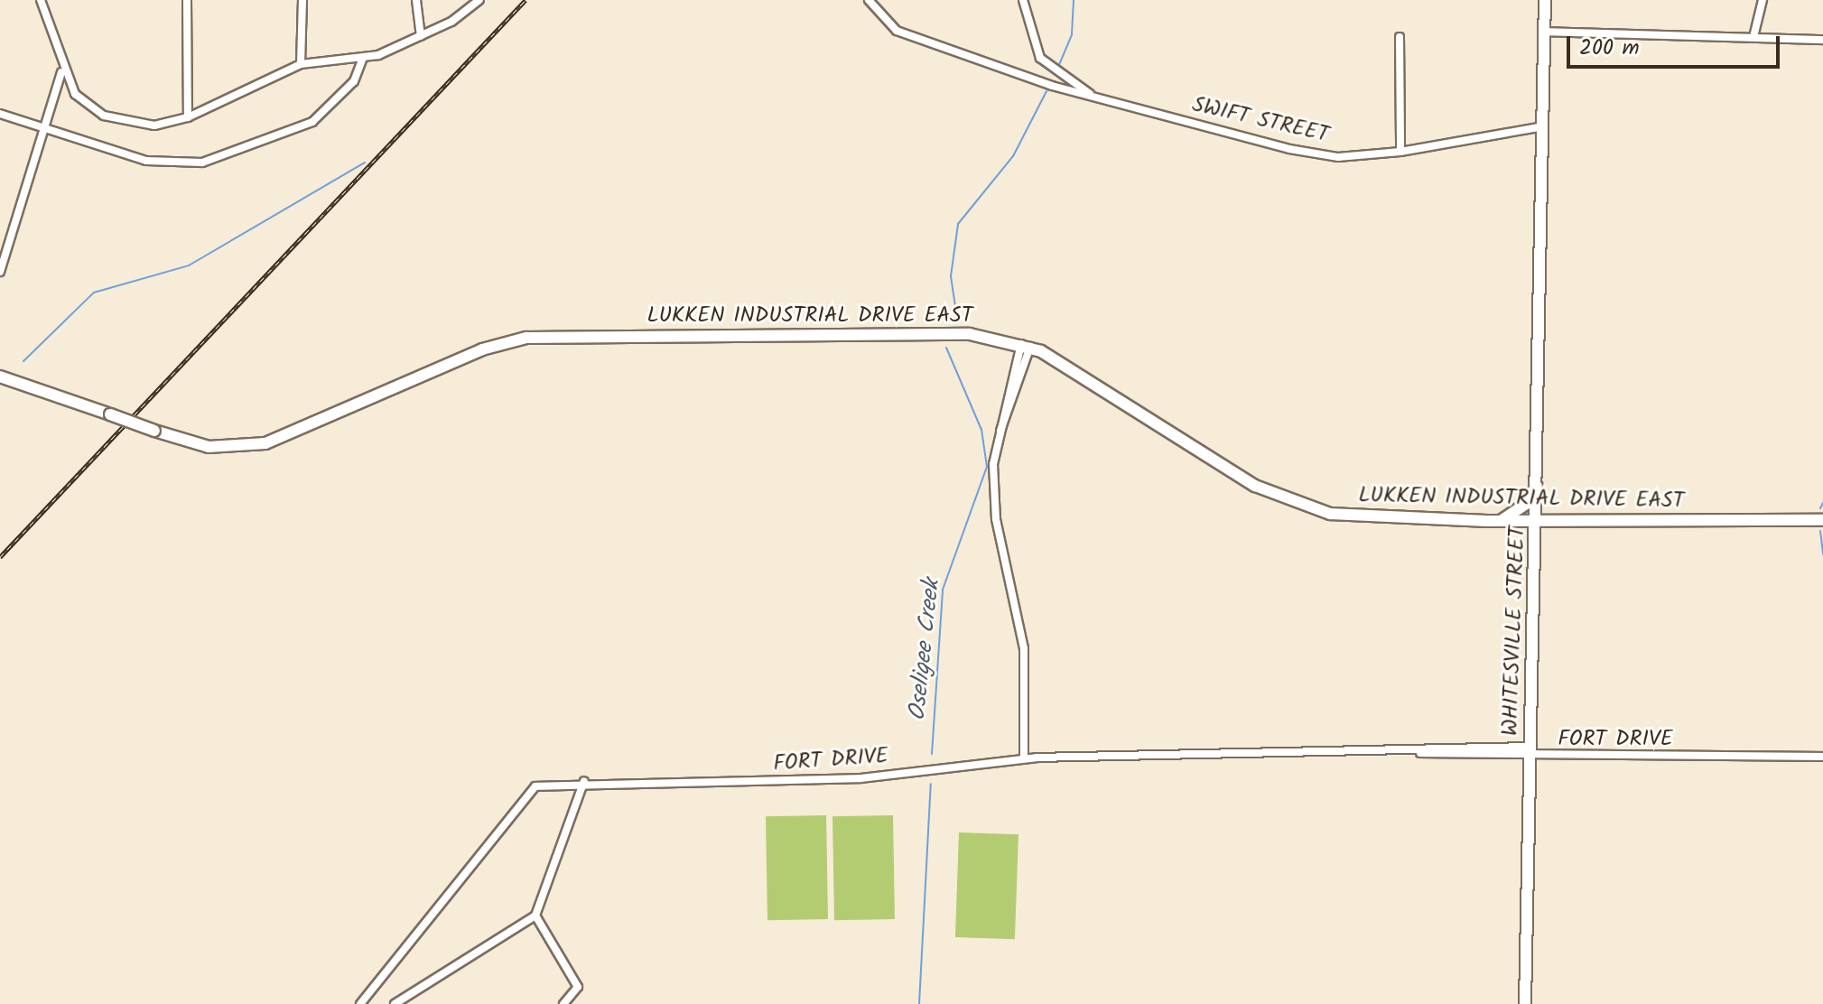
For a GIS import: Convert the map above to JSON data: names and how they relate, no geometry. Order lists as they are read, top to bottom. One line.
{"streets":{"main road":["LUKKEN INDUSTRIAL DRIVE EAST","WHITESVILLE STREET"],"street":["SWIFT STREET","FORT DRIVE"]},"crossings":[["SWIFT STREET","WHITESVILLE STREET"],["LUKKEN INDUSTRIAL DRIVE EAST","WHITESVILLE STREET"],["WHITESVILLE STREET","FORT DRIVE"]],"water":["Oseligee Creek"],"scale_bar":"200 m"}
